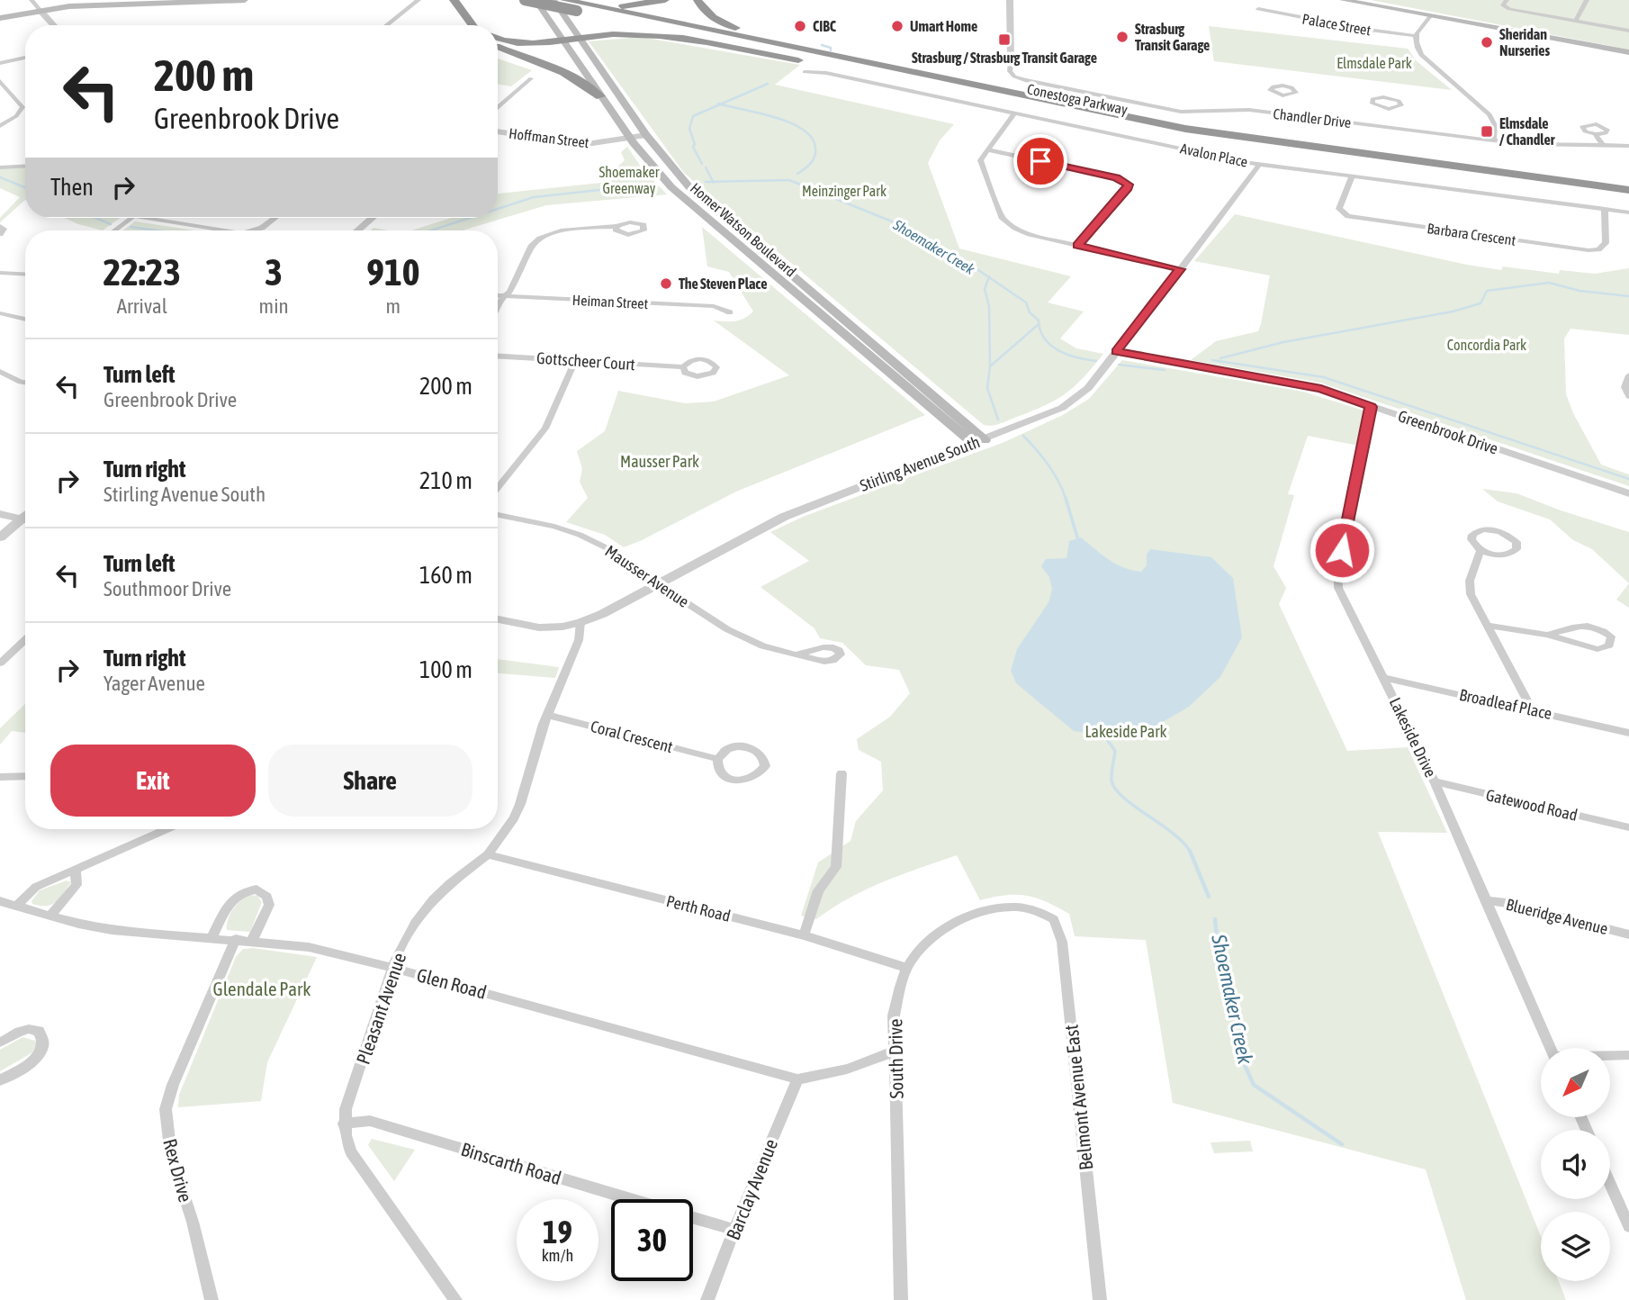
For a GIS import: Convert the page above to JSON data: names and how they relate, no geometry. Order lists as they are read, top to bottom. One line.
{"streets":{"highway":["Conestoga Parkway"],"main road":["Homer Watson Boulevard"],"street":["Palace Street","Chandler Drive","Hoffman Street","Avalon Place","Barbara Crescent","Heiman Street","Gottscheer Court","Greenbrook Drive","Stirling Avenue South","Mausser Avenue","Broadleaf Place","Coral Crescent","Lakeside Drive","Gatewood Road","Perth Road","Blueridge Avenue","Glen Road","Pleasant Avenue","South Drive","Belmont Avenue East","Binscarth Road","Rex Drive","Barclay Avenue"]},"crossings":[["Hoffman Street","Homer Watson Boulevard"],["Avalon Place","Barbara Crescent"],["Avalon Place","Stirling Avenue South"],["Homer Watson Boulevard","Stirling Avenue South"],["Greenbrook Drive","Stirling Avenue South"],["Greenbrook Drive","Lakeside Drive"],["Stirling Avenue South","Mausser Avenue"],["Stirling Avenue South","Pleasant Avenue"],["Broadleaf Place","Lakeside Drive"],["Coral Crescent","Pleasant Avenue"],["Lakeside Drive","Gatewood Road"],["Lakeside Drive","Blueridge Avenue"],["Perth Road","Pleasant Avenue"],["Perth Road","South Drive"],["Glen Road","Pleasant Avenue"],["Glen Road","South Drive"],["Glen Road","Rex Drive"],["Glen Road","Barclay Avenue"],["Pleasant Avenue","Binscarth Road"],["South Drive","Belmont Avenue East"],["Binscarth Road","Barclay Avenue"]],"water":["Shoemaker Creek"],"parks":["Elmsdale Park","Shoemaker Greenway","Meinzinger Park","Concordia Park","Mausser Park","Lakeside Park","Glendale Park"],"places":{"other":["CIBC","Umart Home","Strasburg Transit Garage","Sheridan Nurseries","The Steven Place"],"transit":["Strasburg / Strasburg Transit Garage","Elmsdale / Chandler"]},"north":"bottom left","page":{"turn":["200 m","Greenbrook Drive"],"then":"Then","eta":["22:23","Arrival","3","min","910","m"],"list":[{"name":"Turn left","note":"Greenbrook Drive","value":"200 m"},{"name":"Turn right","note":"Stirling Avenue South","value":"210 m"},{"name":"Turn left","note":"Southmoor Drive","value":"160 m"},{"name":"Turn right","note":"Yager Avenue","value":"100 m"}],"buttons":["Exit","Share"],"speed":"19 km/h","limit":"30"}}
